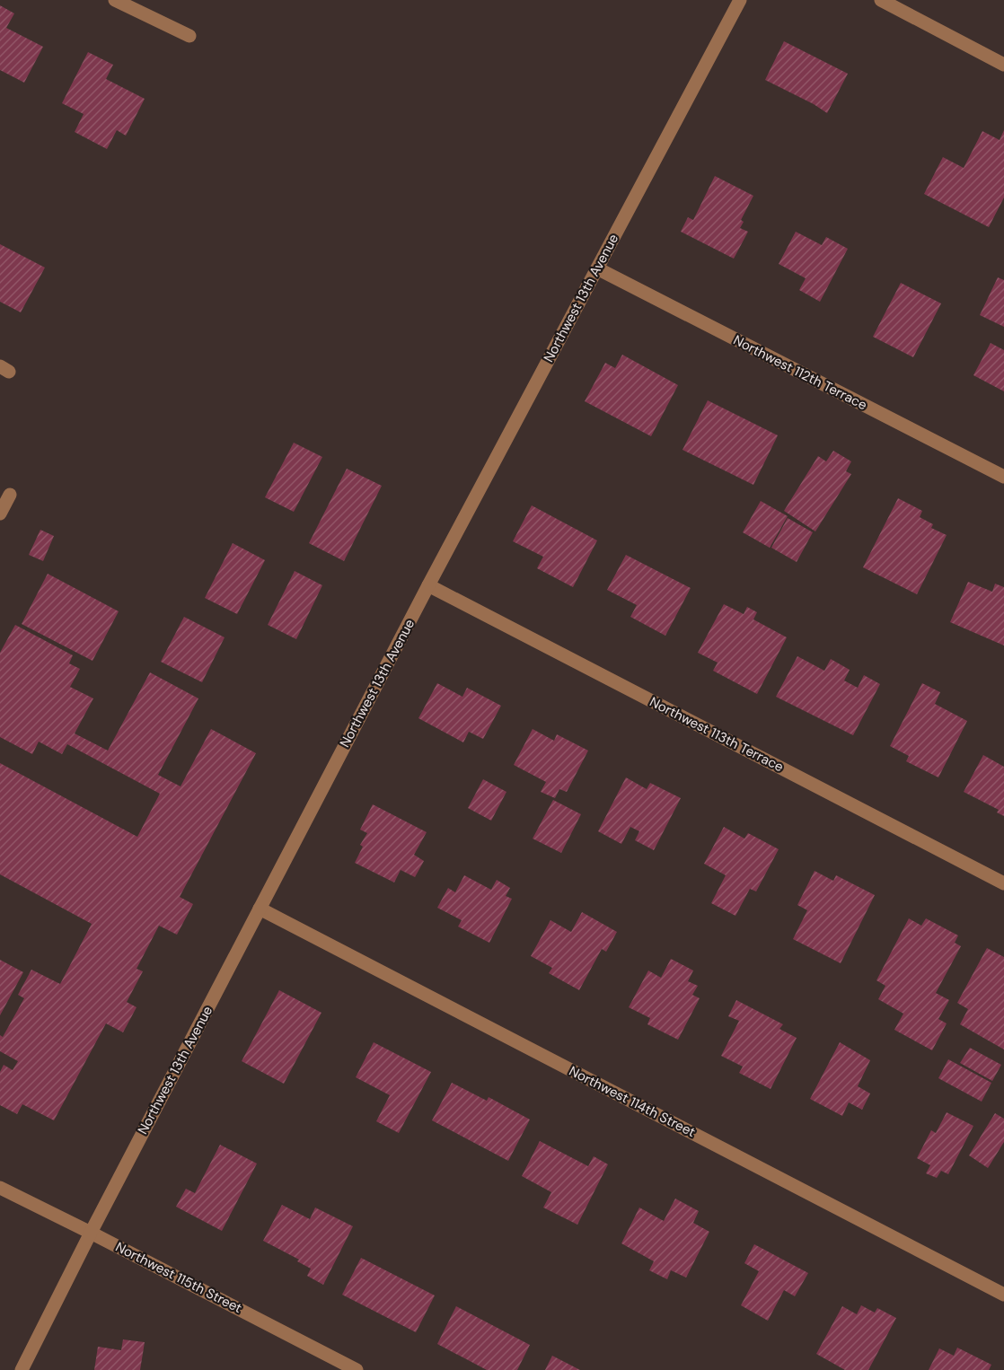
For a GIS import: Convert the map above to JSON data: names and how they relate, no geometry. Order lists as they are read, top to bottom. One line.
{"streets":{"street":["Northwest 13th Avenue","Northwest 112th Terrace","Northwest 113th Terrace","Northwest 114th Street","Northwest 115th Street"]},"crossings":[["Northwest 13th Avenue","Northwest 112th Terrace"],["Northwest 13th Avenue","Northwest 113th Terrace"],["Northwest 13th Avenue","Northwest 114th Street"],["Northwest 13th Avenue","Northwest 115th Street"]]}
